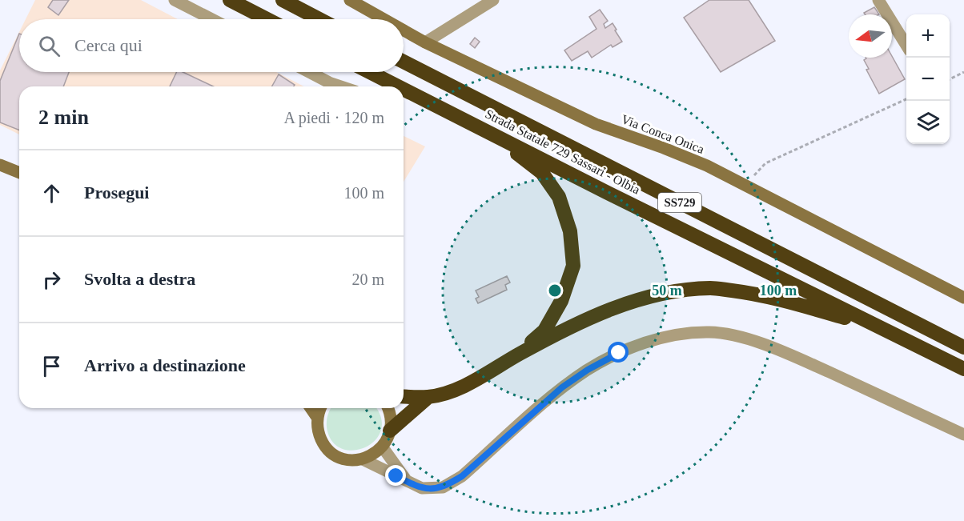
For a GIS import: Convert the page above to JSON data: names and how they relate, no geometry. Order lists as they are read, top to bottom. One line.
{"streets":{"highway":["Strada Statale 729 Sassari - Olbia","SS729"],"street":["Via Conca Onica"]},"north":"left","page":{"map_buttons":["+","−"],"search":"Cerca qui","heading":["2 min","A piedi · 120 m"],"list":[["Prosegui","100 m"],["Svolta a destra","20 m"],"Arrivo a destinazione"]},"rings":["50 m","100 m"]}
